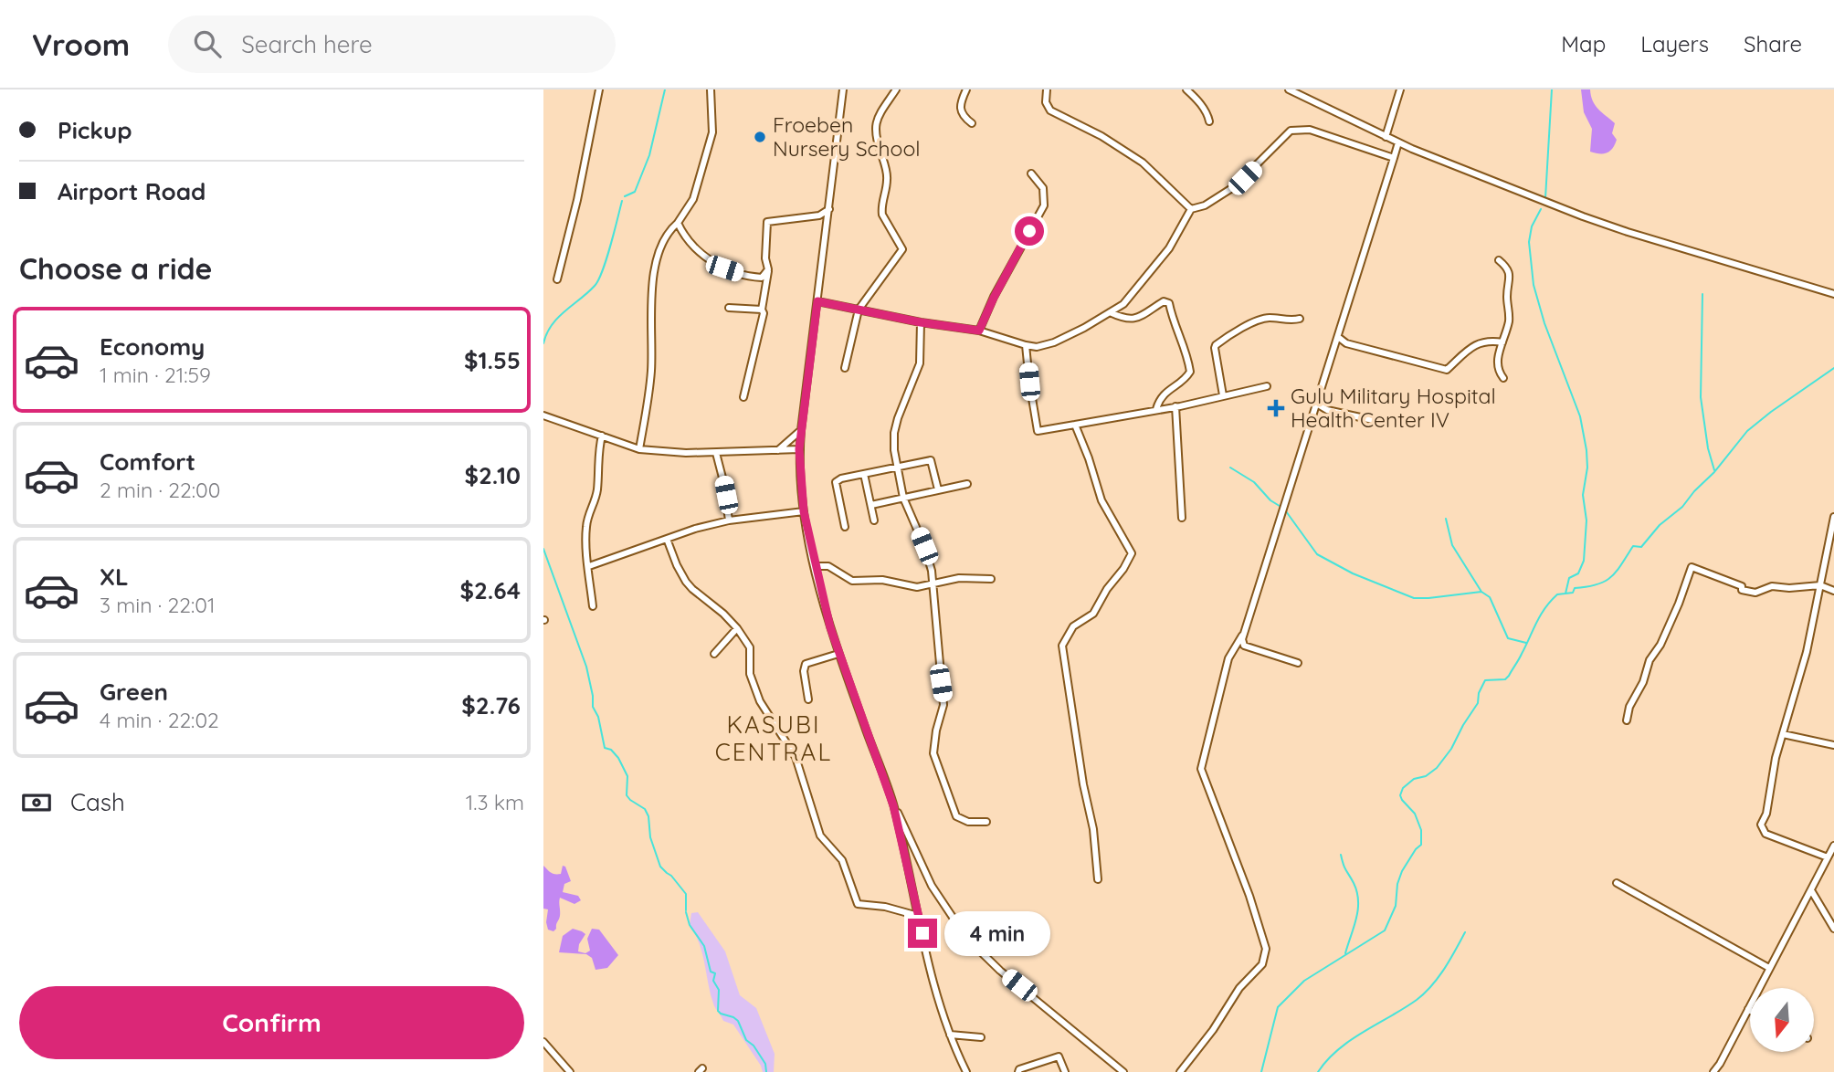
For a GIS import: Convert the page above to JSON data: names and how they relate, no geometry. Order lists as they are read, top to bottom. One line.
{"districts":["KASUBI CENTRAL"],"places":{"other":["Froeben Nursery School"],"health":["Gulu Military Hospital Health Center IV"]},"north":"bottom","page":{"header":"Vroom","search":"Search here","nav":["Map","Layers","Share"],"banner":["Pickup","Airport Road"],"heading":"Choose a ride","list":[{"name":"Economy","note":"1 min · 21:59","value":"$1.55"},{"name":"Comfort","note":"2 min · 22:00","value":"$2.10"},{"name":"XL","note":"3 min · 22:01","value":"$2.64"},{"name":"Green","note":"4 min · 22:02","value":"$2.76"}],"pay":["Cash","1.3 km"],"bubble":"4 min","buttons":"Confirm"}}
